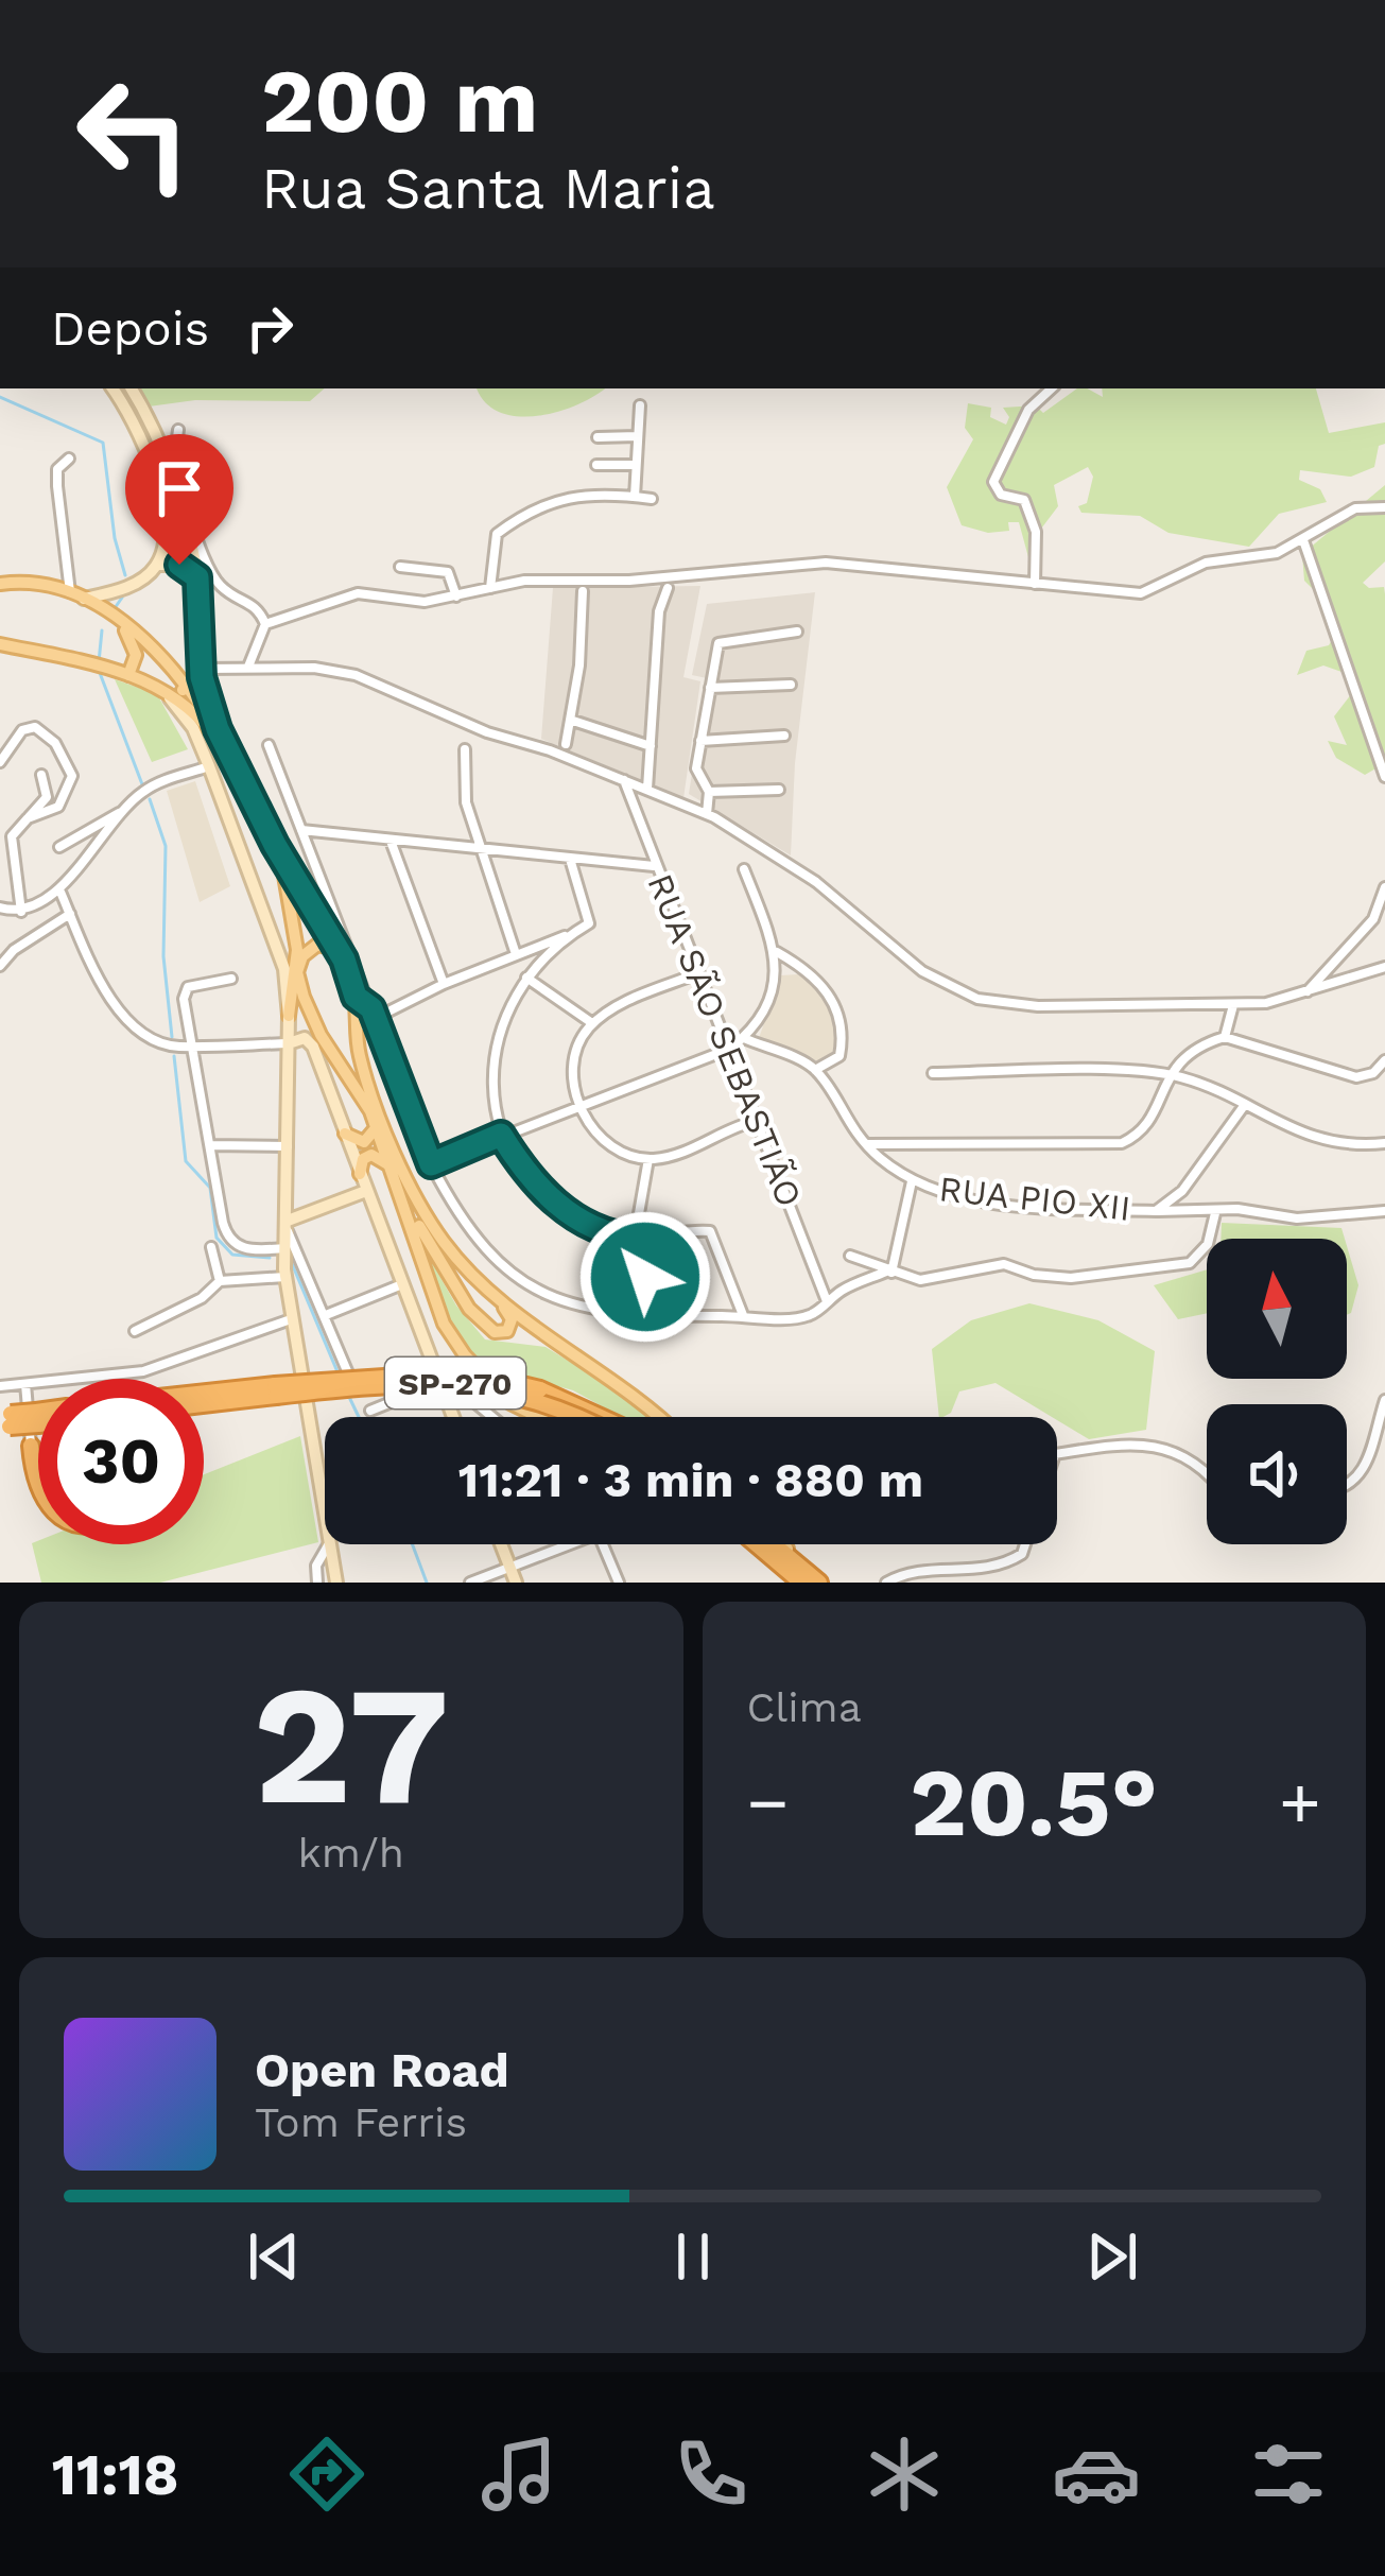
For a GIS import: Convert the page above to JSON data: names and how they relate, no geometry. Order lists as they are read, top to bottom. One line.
{"streets":{"highway":["SP-270"],"street":["RUA SÃO SEBASTIÃO","RUA PIO XII"]},"north":"top","page":{"turn":["200 m","Rua Santa Maria"],"then":"Depois","limit":"30","trip":"11:21 · 3 min · 880 m","tile":[["27","km/h"],"Clima"],"heat":["−","20.5°","+"],"song":["Open Road","Tom Ferris"],"tabs":"11:18"}}
